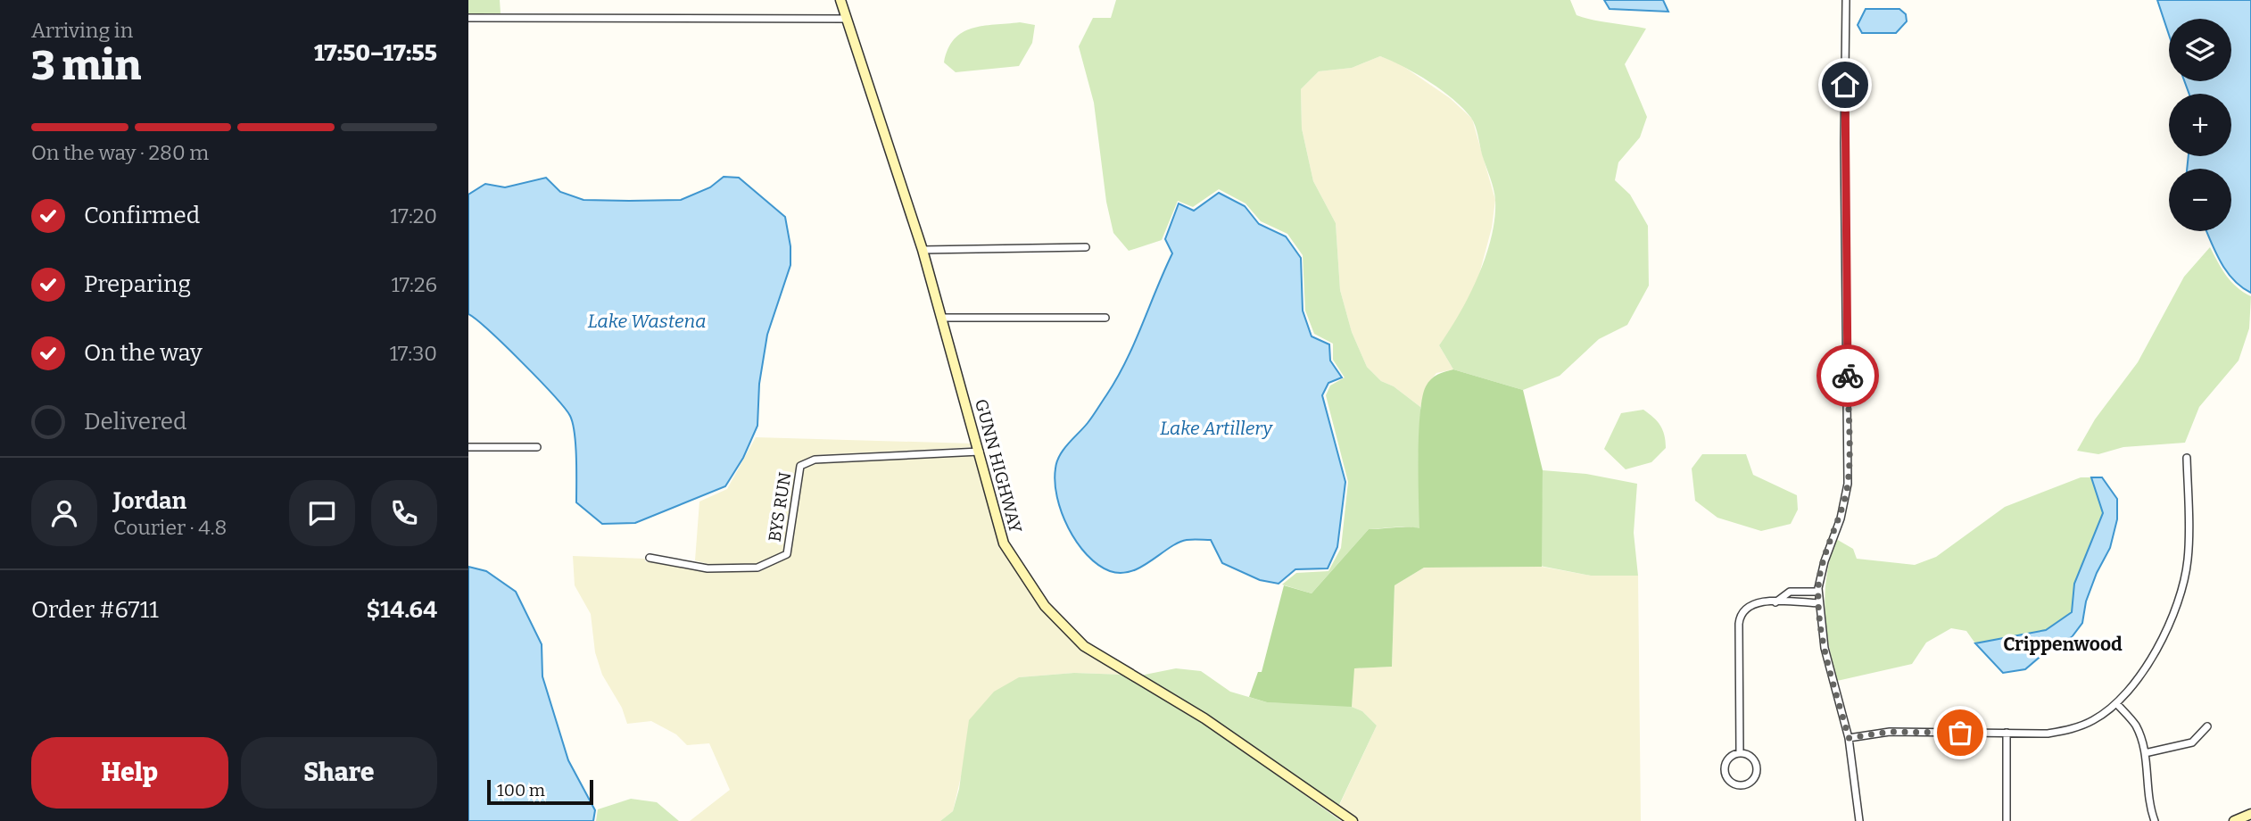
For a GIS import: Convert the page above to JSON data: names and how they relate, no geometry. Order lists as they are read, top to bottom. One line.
{"streets":{"main road":["GUNN HIGHWAY"],"street":["BYS RUN"]},"crossings":[["GUNN HIGHWAY","BYS RUN"]],"districts":["Crippenwood"],"water":["Lake Wastena","Lake Artillery"],"scale_bar":"100 m","page":{"heading":["3 min","Arriving in","17:50–17:55"],"panel":["Jordan","Courier · 4.8","Order #6711","$14.64"],"map_buttons":["+","−"],"bar":"On the way · 280 m","list":[["Confirmed","17:20"],["Preparing","17:26"],["On the way","17:30"],"Delivered"],"buttons":["Help","Share"],"scale":"100 m"}}
